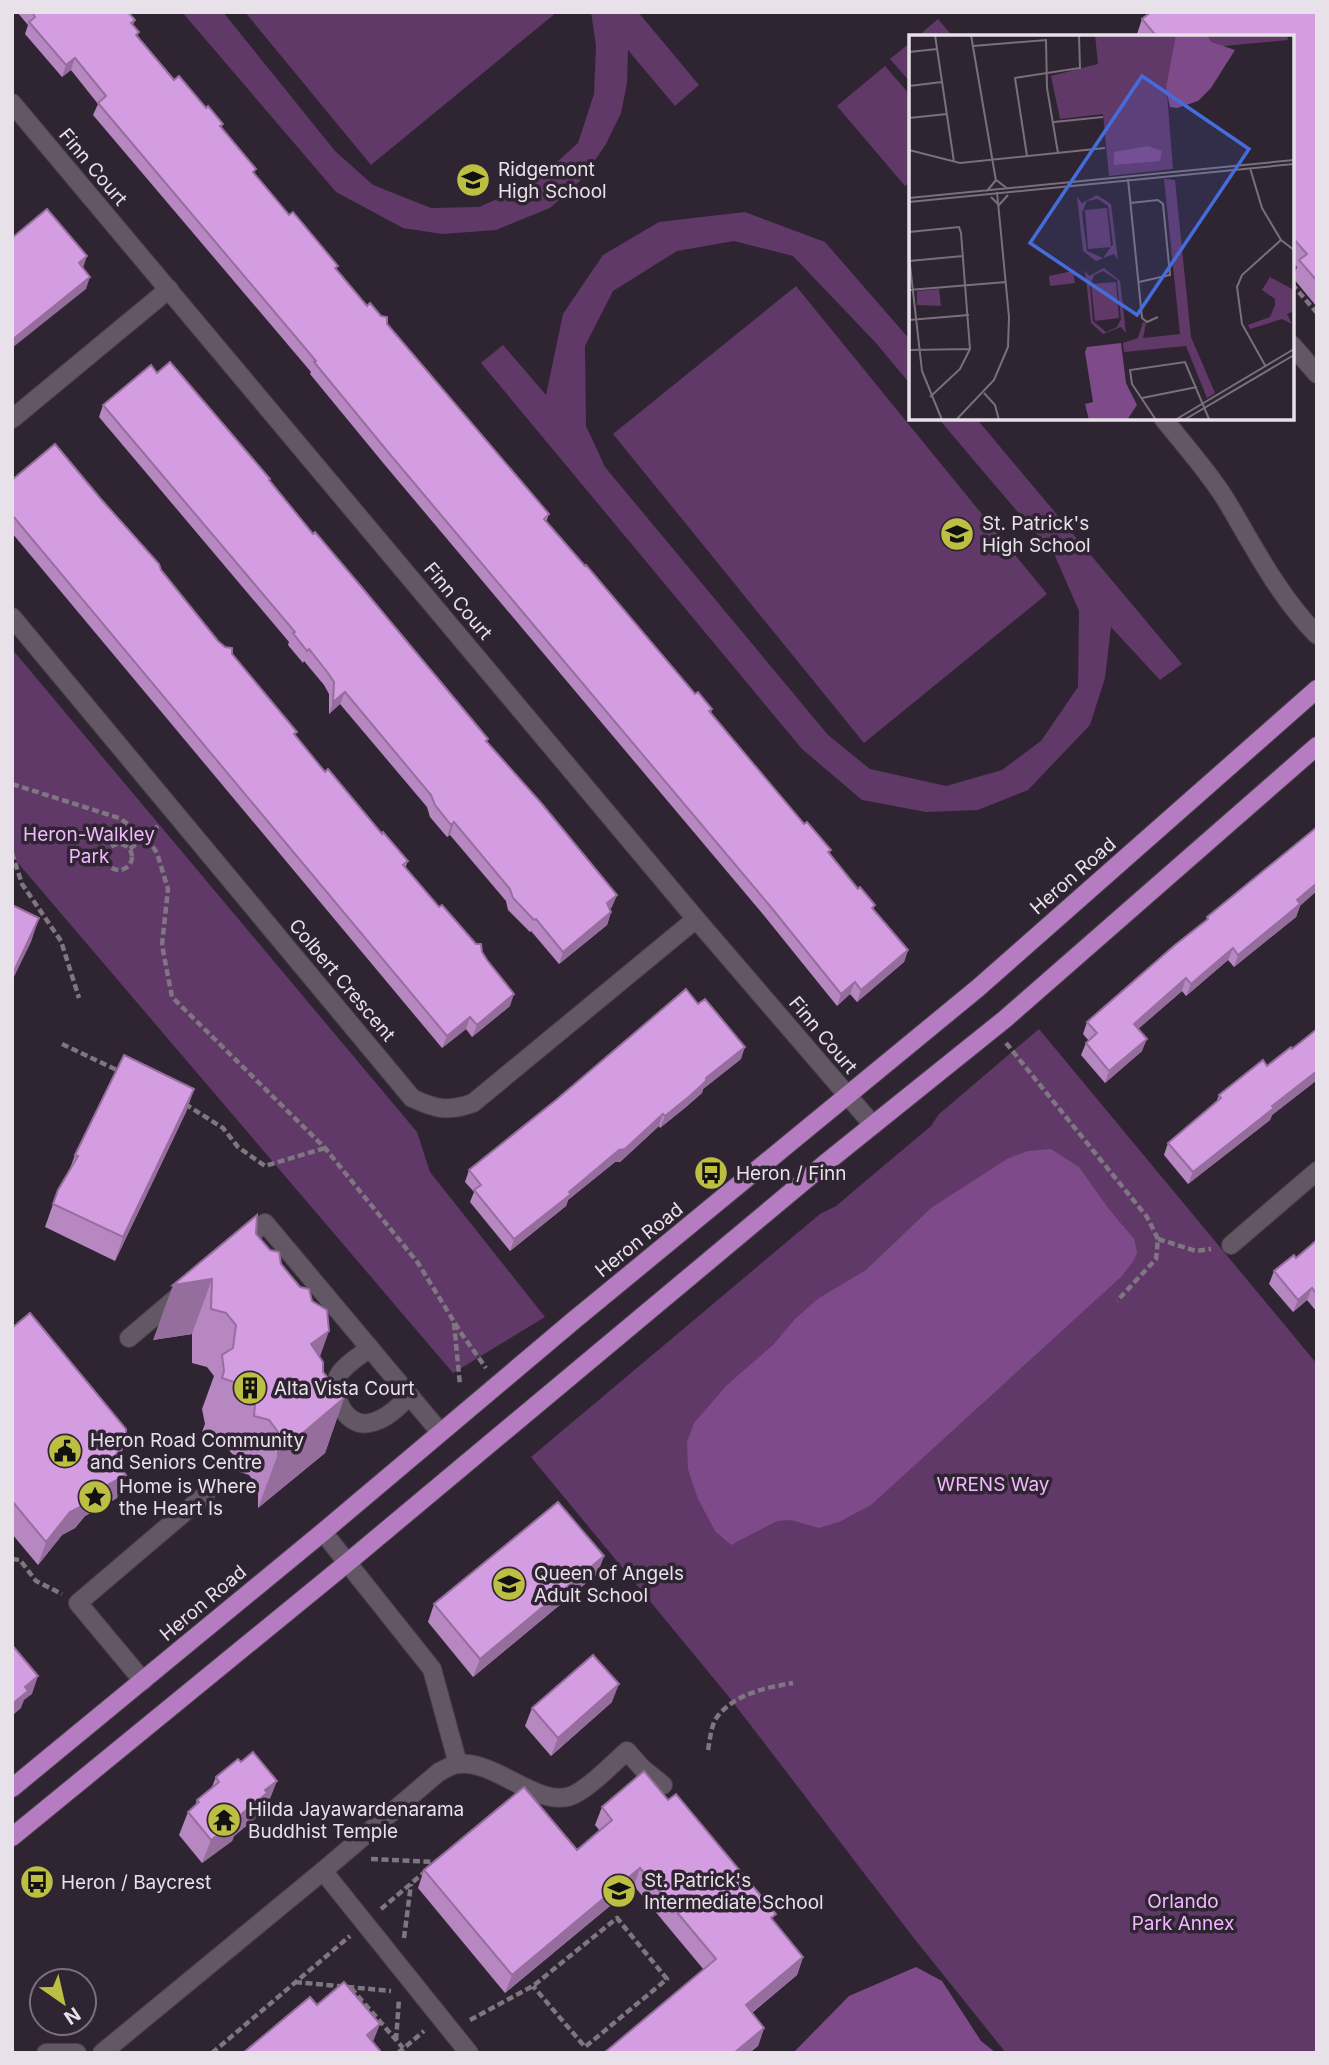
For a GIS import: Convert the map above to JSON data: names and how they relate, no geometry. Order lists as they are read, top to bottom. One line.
{"streets":{"main road":["Heron Road"],"street":["Finn Court","Colbert Crescent"]},"crossings":[["Finn Court","Heron Road"],["Finn Court","Colbert Crescent"]],"parks":["Heron-Walkley Park","WRENS Way","Orlando Park Annex"],"places":{"school or university":["Ridgemont High School","St. Patrick's High School","Queen of Angels Adult School","St. Patrick's Intermediate School"],"bus stop":["Heron / Finn","Heron / Baycrest"],"building":["Alta Vista Court"],"public building":["Heron Road Community and Seniors Centre"],"place":["Home is Where the Heart Is"],"temple":["Hilda Jayawardenarama Buddhist Temple"]},"north":"bottom right"}
